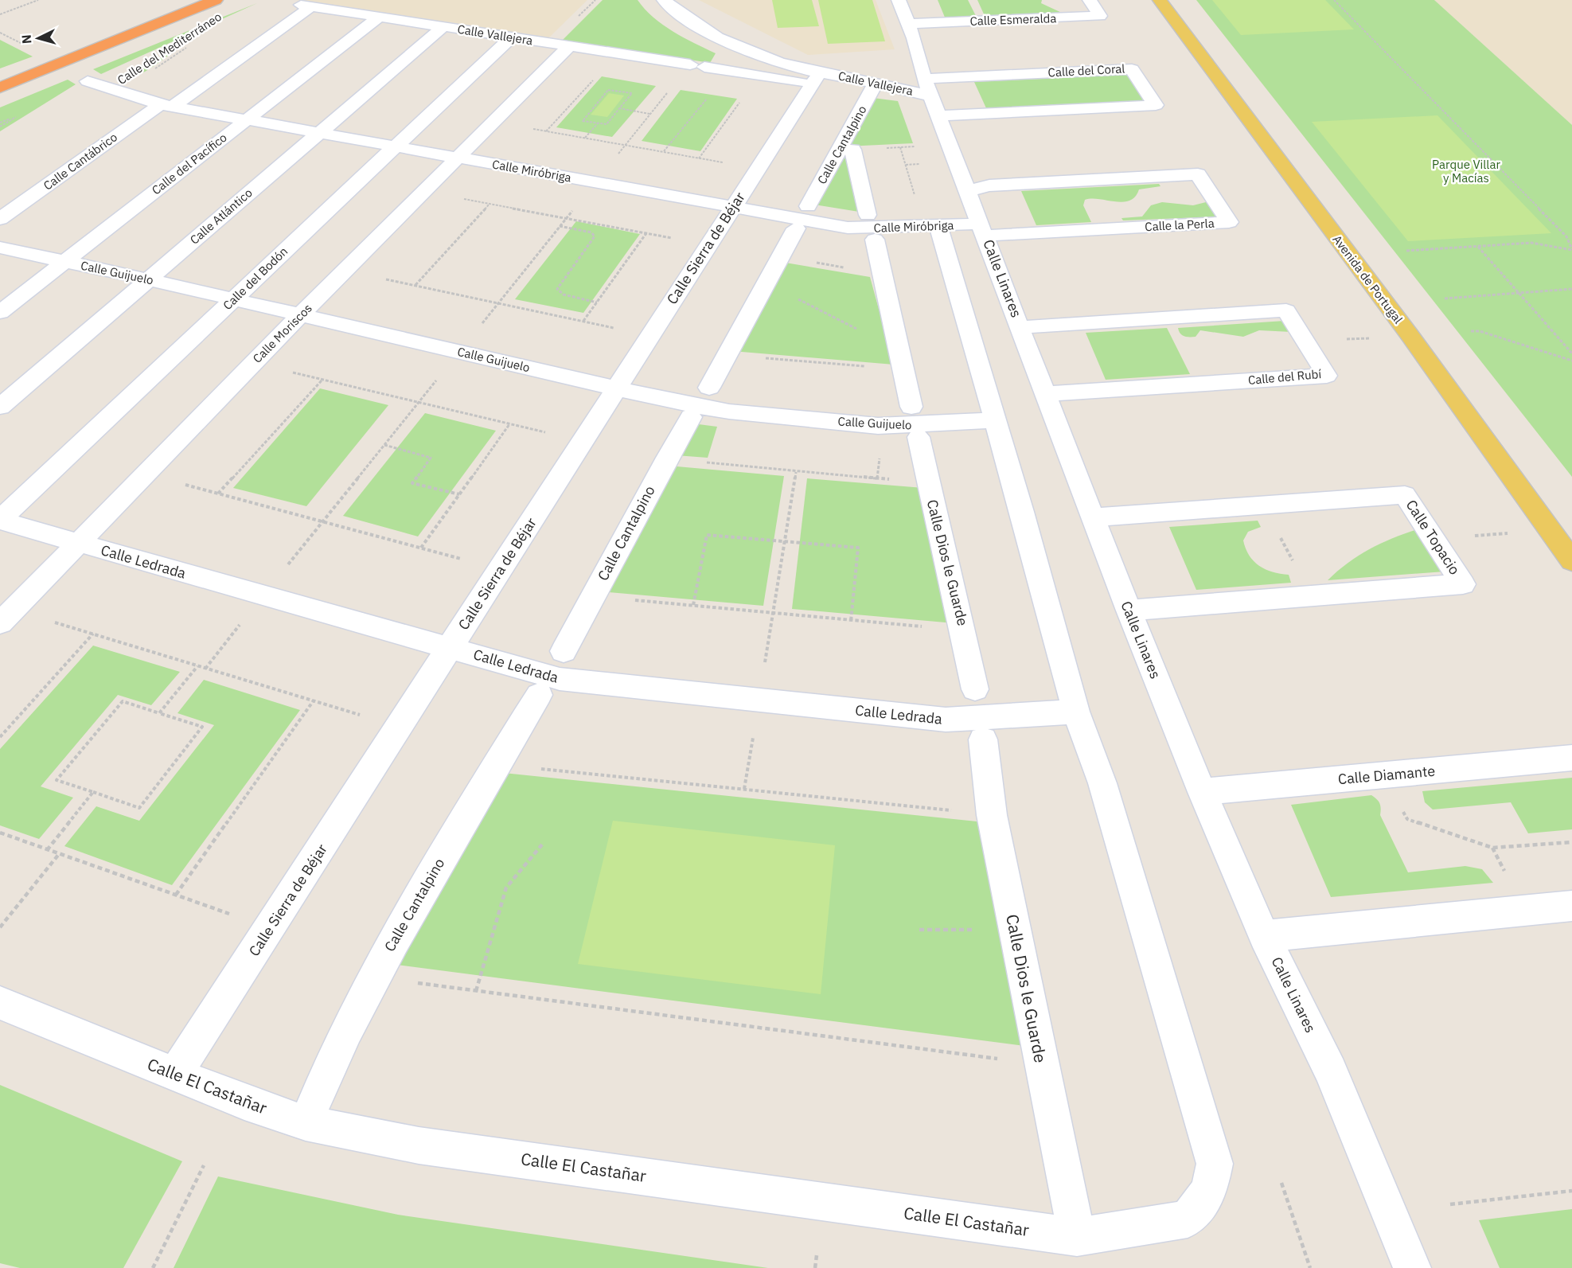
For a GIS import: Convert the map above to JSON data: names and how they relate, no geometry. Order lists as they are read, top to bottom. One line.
{"streets":{"main road":["Avenida de Portugal"],"street":["Calle Esmeralda","Calle Vallejera","Calle del Coral","Calle Cantalpino","Calle Cantábrico","Calle del Pacífico","Calle Miróbriga","Calle Atlántico","Calle la Perla","Calle Sierra de Béjar","Calle Guijuelo","Calle del Bodón","Calle Linares","Calle Moriscos","Calle del Rubí","Calle Topacio","Calle Ledrada","Calle Dios le Guarde","Calle Diamante","Calle El Castañar"],"path":["Calle del Mediterráneo"]},"crossings":[["Calle Esmeralda","Calle Linares"],["Calle Vallejera","Calle del Coral"],["Calle Vallejera","Calle Cantalpino"],["Calle Vallejera","Calle Cantábrico"],["Calle Vallejera","Calle del Pacífico"],["Calle Vallejera","Calle Atlántico"],["Calle Vallejera","Calle Sierra de Béjar"],["Calle Vallejera","Calle del Bodón"],["Calle Vallejera","Calle Linares"],["Calle Vallejera","Calle Moriscos"],["Calle del Mediterráneo","Calle Miróbriga"],["Calle del Coral","Calle Linares"],["Calle Cantalpino","Calle El Castañar"],["Calle Cantábrico","Calle Miróbriga"],["Calle del Pacífico","Calle Miróbriga"],["Calle del Pacífico","Calle Guijuelo"],["Calle Miróbriga","Calle Atlántico"],["Calle Miróbriga","Calle la Perla"],["Calle Miróbriga","Calle Sierra de Béjar"],["Calle Miróbriga","Calle del Bodón"],["Calle Miróbriga","Calle Linares"],["Calle Miróbriga","Calle Moriscos"],["Calle Atlántico","Calle Guijuelo"],["Calle la Perla","Calle Linares"],["Calle Sierra de Béjar","Calle Guijuelo"],["Calle Sierra de Béjar","Calle Ledrada"],["Calle Sierra de Béjar","Calle El Castañar"],["Calle Guijuelo","Calle del Bodón"],["Calle Guijuelo","Calle Moriscos"],["Calle del Bodón","Calle Ledrada"],["Calle Linares","Calle del Rubí"],["Calle Linares","Calle Topacio"],["Calle Linares","Calle Diamante"],["Calle Moriscos","Calle Ledrada"],["Calle Ledrada","Calle El Castañar"],["Calle Dios le Guarde","Calle El Castañar"]],"parks":["Parque Villar y Macías"],"north":"left"}
